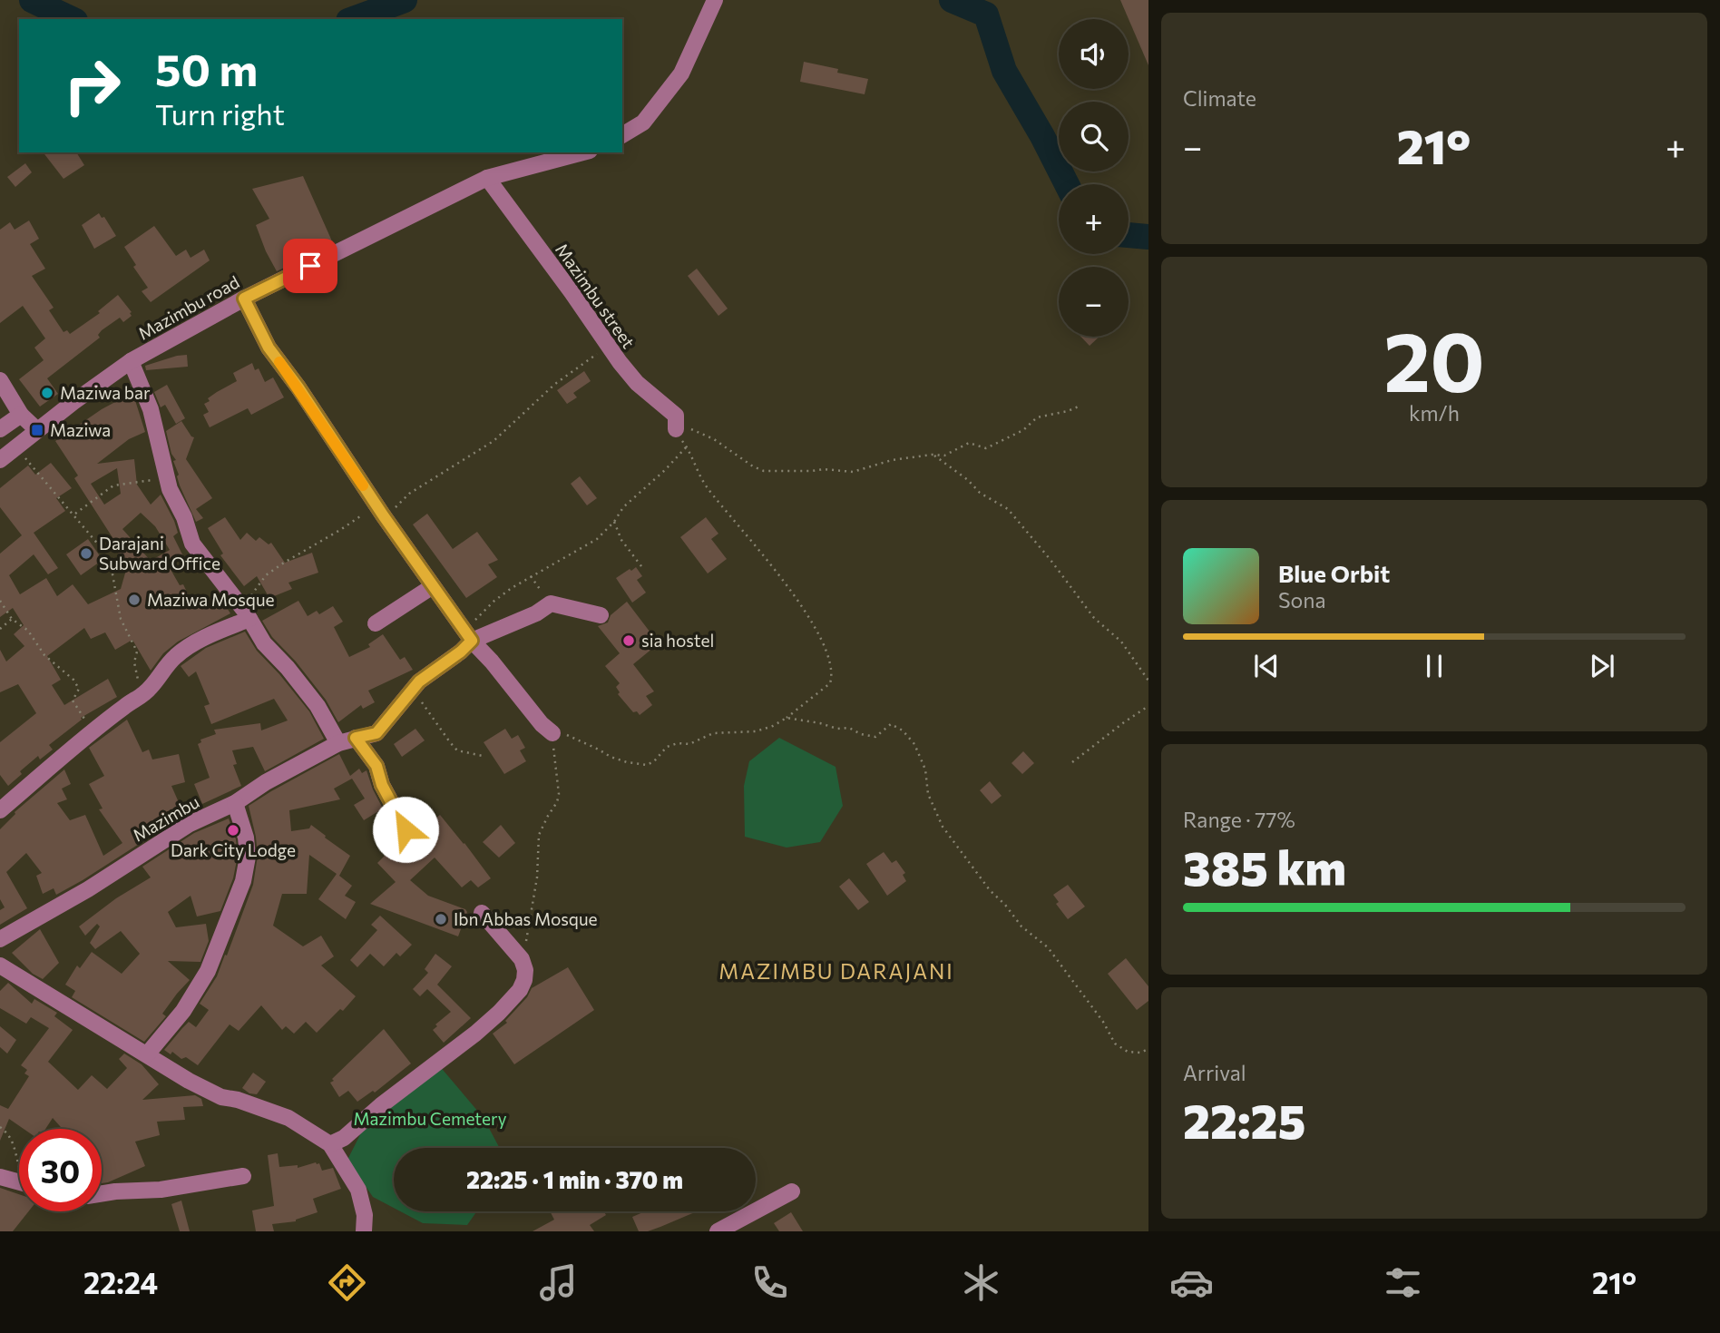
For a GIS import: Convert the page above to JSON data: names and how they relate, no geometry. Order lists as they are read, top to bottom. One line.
{"streets":{"street":["Mazimbu street","Mazimbu road","Mazimbu"]},"crossings":[["Mazimbu street","Mazimbu road"]],"districts":["MAZIMBU DARAJANI"],"parks":["Mazimbu Cemetery"],"places":{"other":["Maziwa bar","Darajani Subward Office","Maziwa Mosque","sia hostel","Dark City Lodge","Ibn Abbas Mosque"],"transit":["Maziwa"]},"page":{"tile":["Climate",["20","km/h"],["Range · 77%","385 km"],["Arrival","22:25"]],"map_buttons":["+","−"],"turn":["50 m","Turn right"],"heat":["−","21°","+"],"song":["Blue Orbit","Sona"],"limit":"30","trip":"22:25 · 1 min · 370 m","tabs":["22:24","21°"]}}
